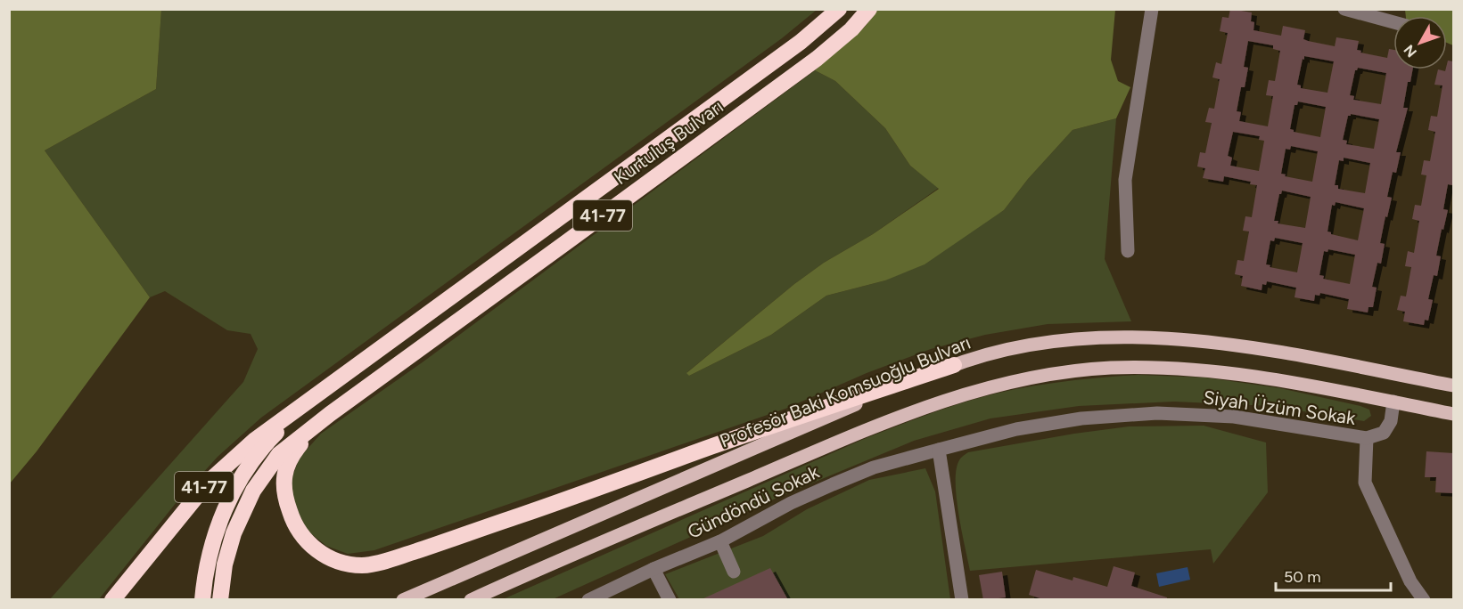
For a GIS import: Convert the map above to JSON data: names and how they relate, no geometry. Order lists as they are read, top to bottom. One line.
{"streets":{"highway":["Kurtuluş Bulvarı","41-77"],"main road":["Profesör Baki Komsuoğlu Bulvarı"],"street":["Siyah Üzüm Sokak","Gündöndü Sokak"]},"crossings":[["Kurtuluş Bulvarı","41-77"],["Siyah Üzüm Sokak","Gündöndü Sokak"]],"scale_bar":"50 m","north":"bottom left"}
